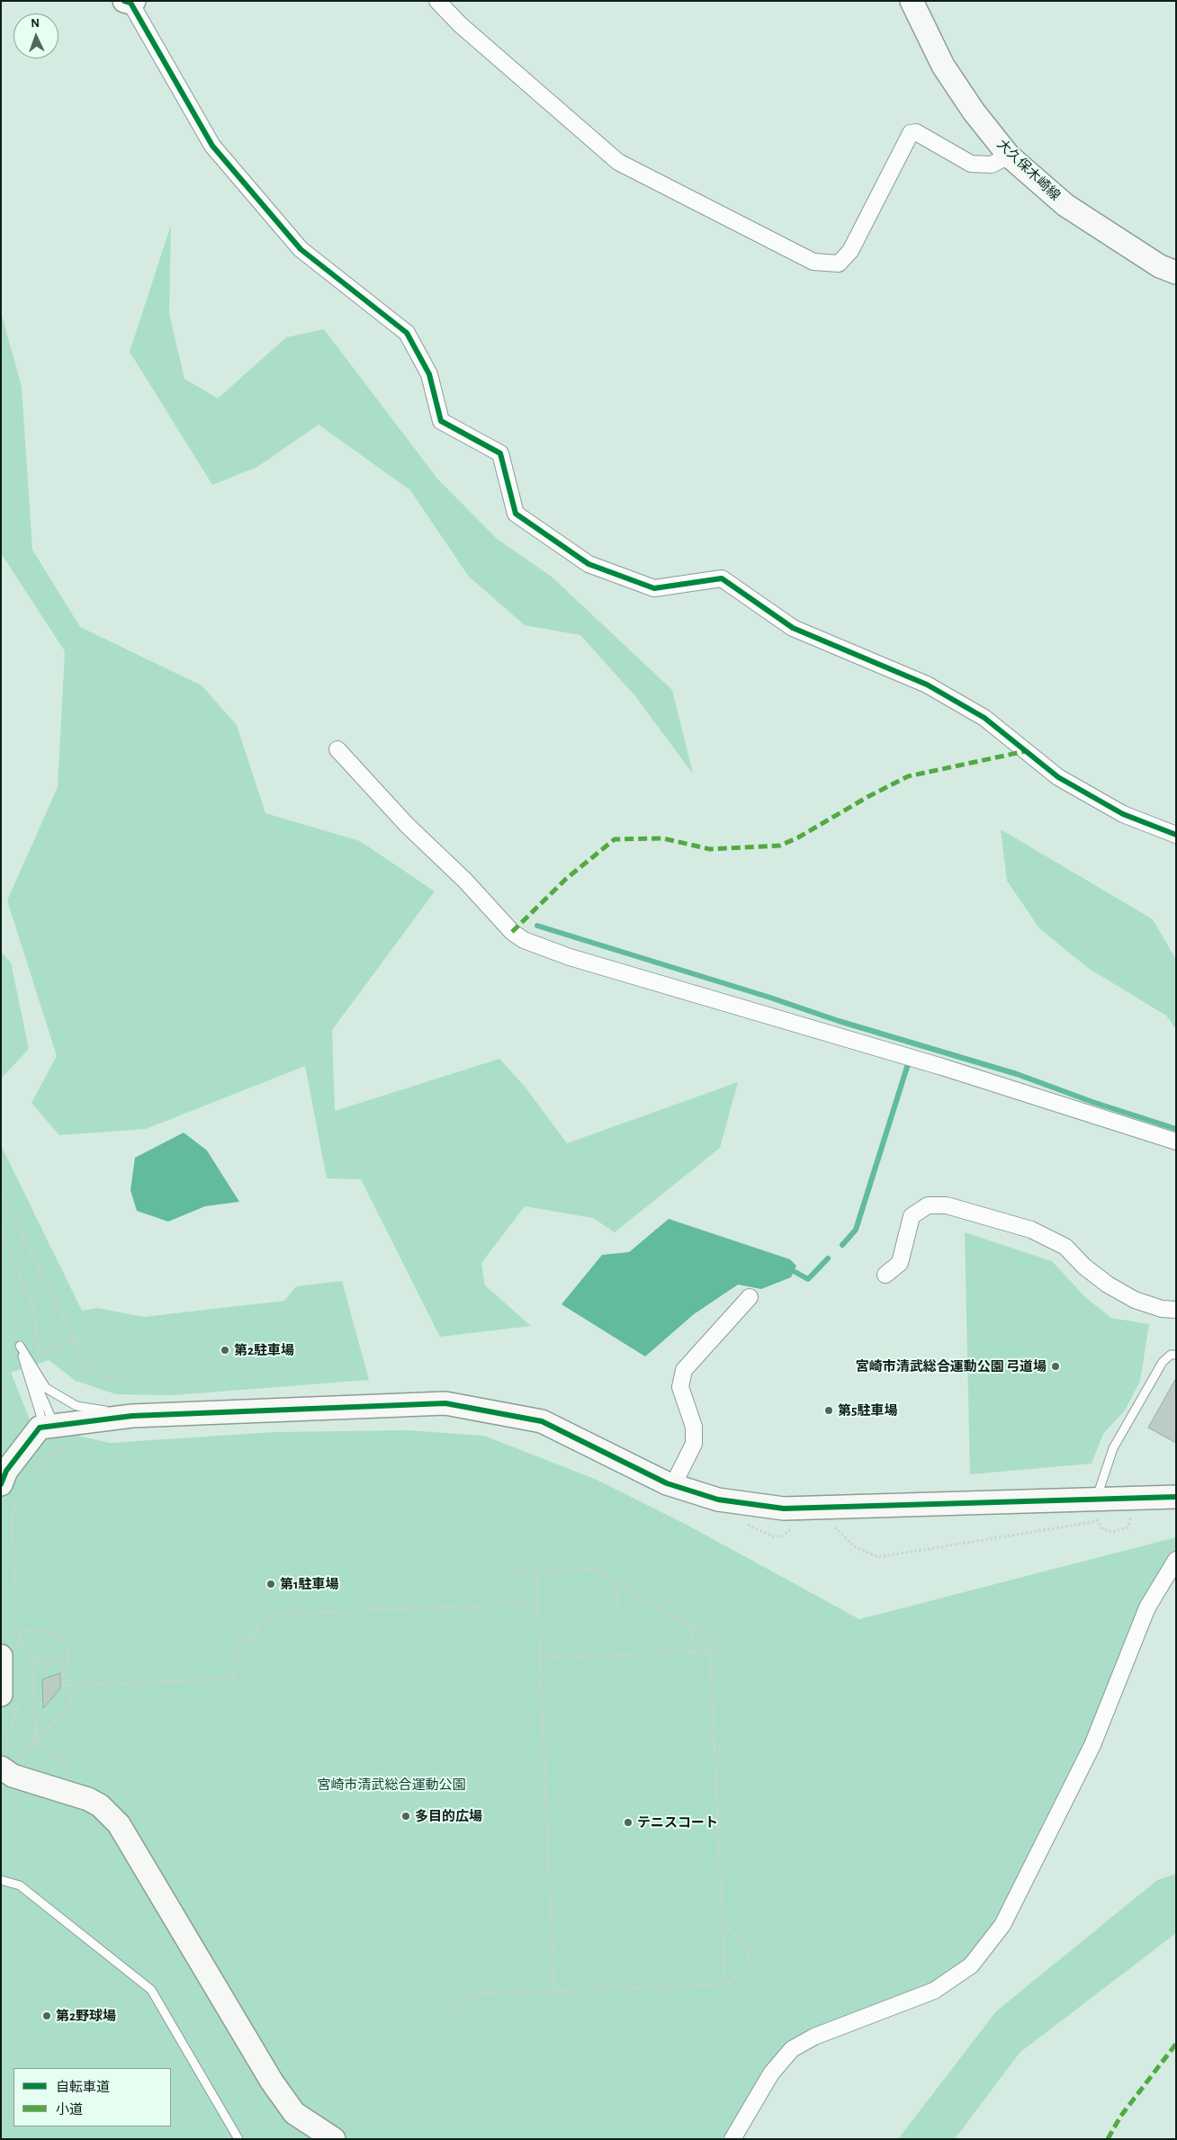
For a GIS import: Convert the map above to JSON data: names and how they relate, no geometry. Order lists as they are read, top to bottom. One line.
{"streets":{"street":["大久保木崎線"]},"parks":["宮崎市清武総合運動公園"],"places":["第2駐車場","宮崎市清武総合運動公園 弓道場","第5駐車場","第1駐車場","多目的広場","テニスコート","第2野球場"],"legend":["自転車道","小道"],"north":"top"}
